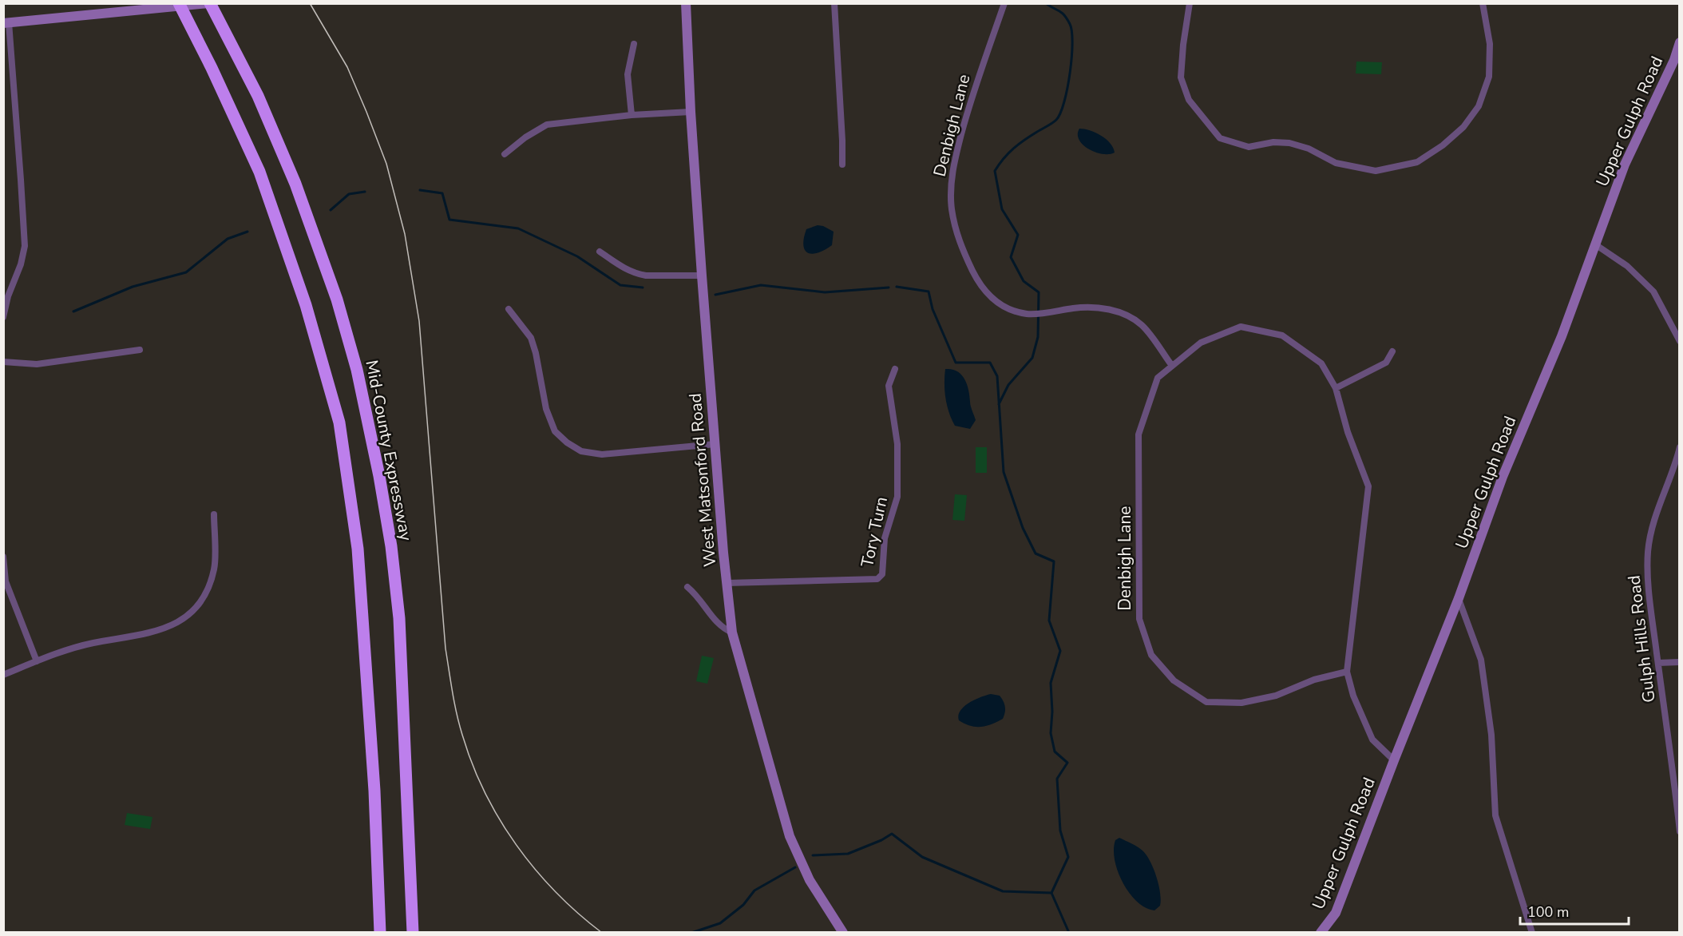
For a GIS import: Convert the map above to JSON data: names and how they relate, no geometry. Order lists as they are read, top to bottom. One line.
{"streets":{"highway":["Mid-County Expressway"],"street":["Upper Gulph Road","Denbigh Lane","West Matsonford Road","Tory Turn","Gulph Hills Road"]},"crossings":[["Upper Gulph Road","Denbigh Lane"],["West Matsonford Road","Tory Turn"]],"scale_bar":"100 m"}
